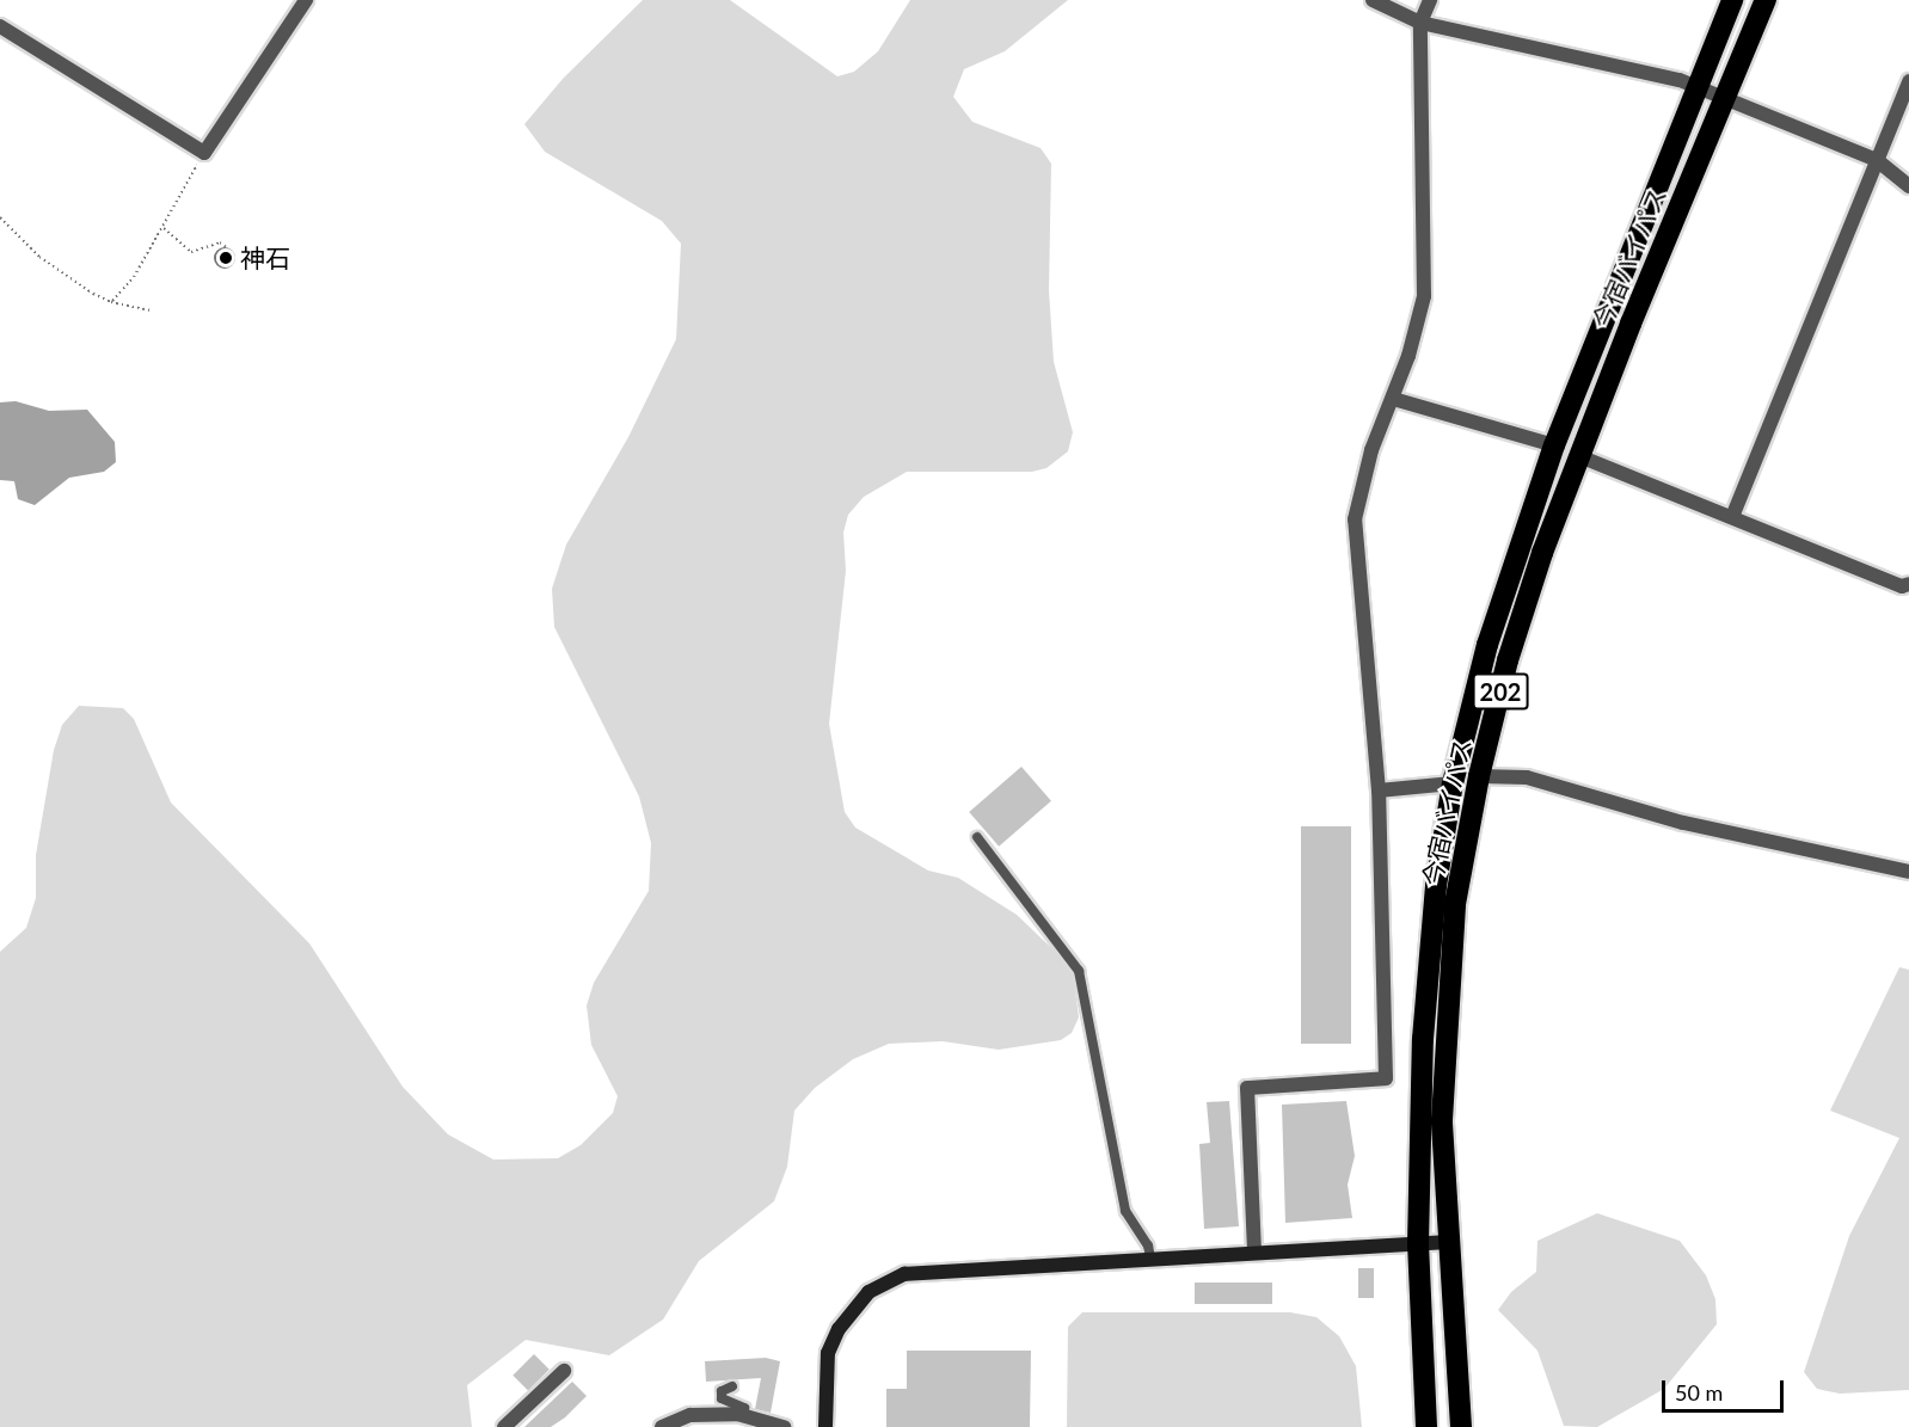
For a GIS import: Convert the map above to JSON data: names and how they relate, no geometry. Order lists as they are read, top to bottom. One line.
{"streets":{"highway":["今宿バイパス","202"]},"places":["神石"],"scale_bar":"50 m"}
